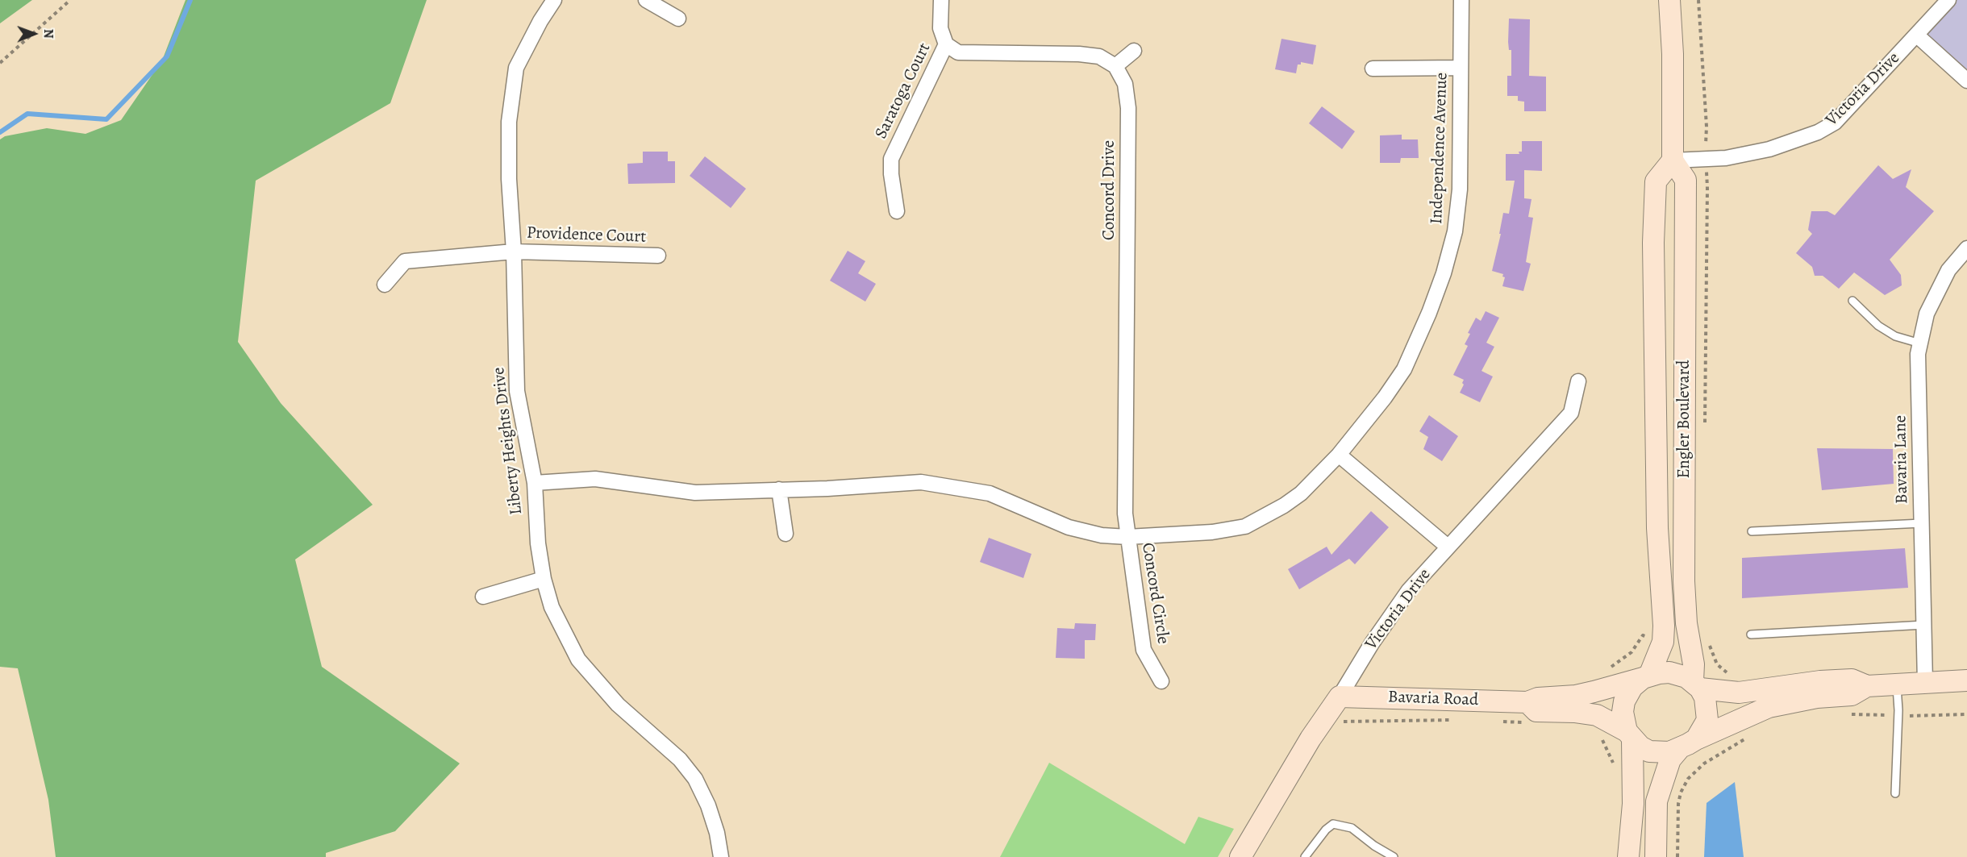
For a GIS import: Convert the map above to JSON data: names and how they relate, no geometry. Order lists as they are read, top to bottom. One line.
{"streets":{"main road":["Victoria Drive","Engler Boulevard","Bavaria Road"],"street":["Saratoga Court","Independence Avenue","Concord Drive","Providence Court","Liberty Heights Drive","Bavaria Lane","Concord Circle"]},"crossings":[["Victoria Drive","Engler Boulevard"],["Victoria Drive","Bavaria Road"],["Independence Avenue","Concord Drive"],["Independence Avenue","Liberty Heights Drive"],["Independence Avenue","Concord Circle"],["Concord Drive","Concord Circle"],["Providence Court","Liberty Heights Drive"],["Engler Boulevard","Bavaria Road"]],"north":"right"}
